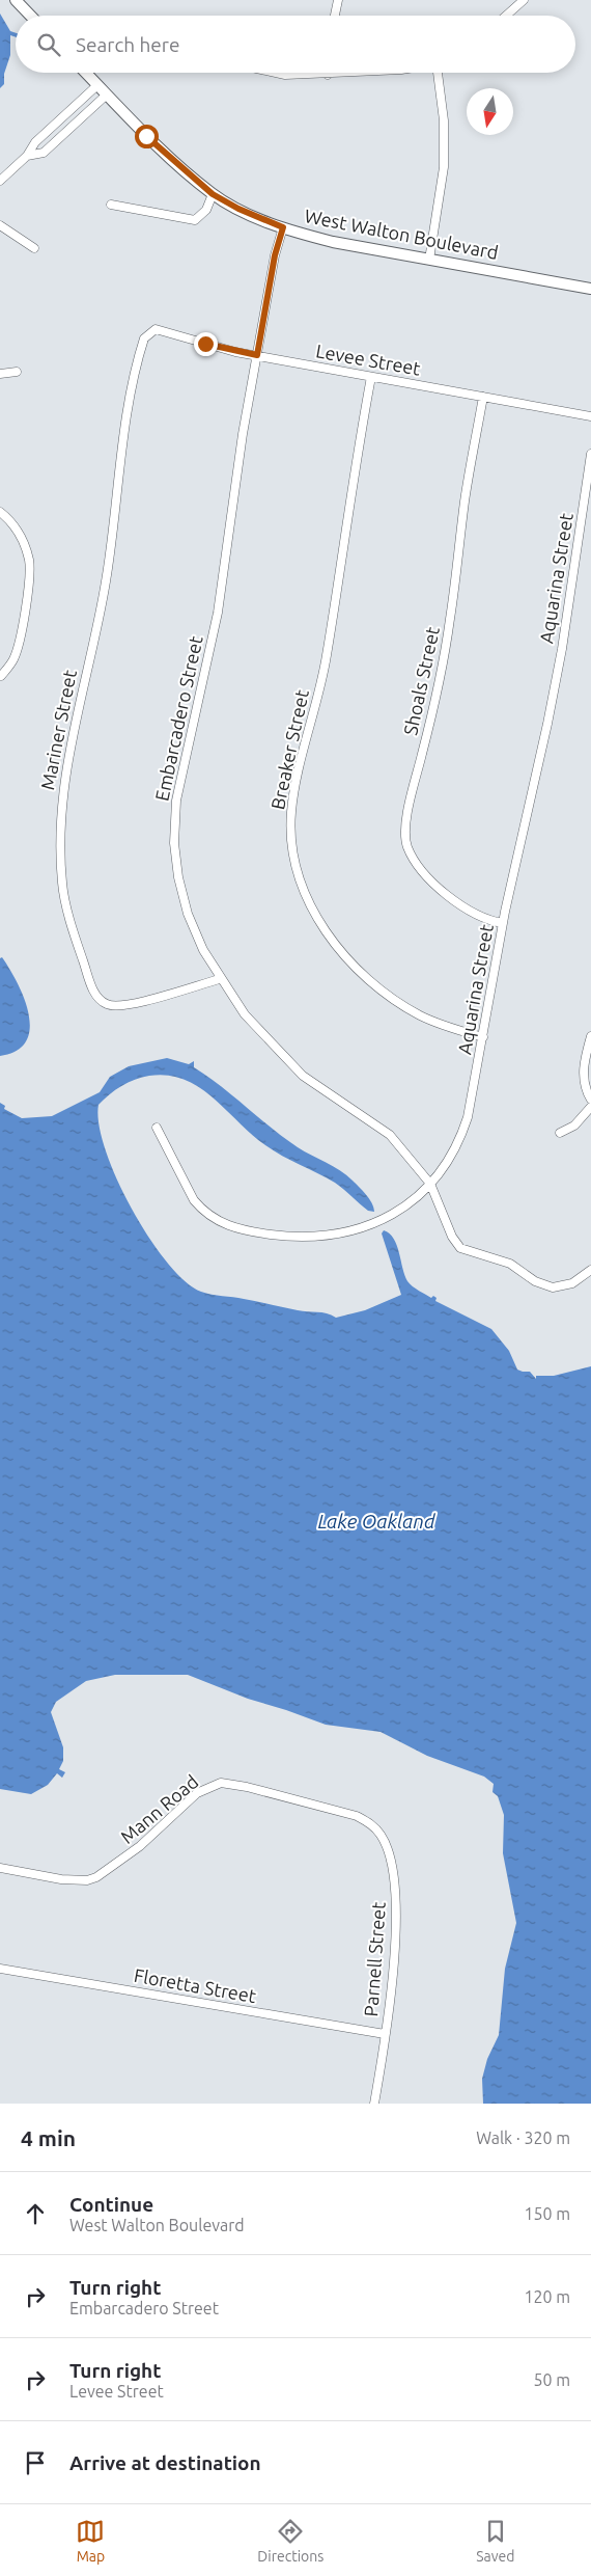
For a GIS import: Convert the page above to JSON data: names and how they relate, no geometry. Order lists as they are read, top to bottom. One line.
{"streets":{"main road":["West Walton Boulevard"],"street":["Levee Street","Aquarina Street","Shoals Street","Embarcadero Street","Mariner Street","Breaker Street","Mann Road","Parnell Street","Floretta Street"]},"crossings":[["West Walton Boulevard","Embarcadero Street"],["Levee Street","Shoals Street"],["Levee Street","Embarcadero Street"],["Levee Street","Mariner Street"],["Levee Street","Breaker Street"],["Aquarina Street","Shoals Street"],["Aquarina Street","Embarcadero Street"],["Aquarina Street","Breaker Street"],["Embarcadero Street","Mariner Street"],["Mann Road","Parnell Street"],["Parnell Street","Floretta Street"]],"water":["Lake Oakland"],"north":"bottom","page":{"search":"Search here","heading":["4 min","Walk · 320 m"],"list":[["Continue","West Walton Boulevard","150 m"],["Turn right","Embarcadero Street","120 m"],["Turn right","Levee Street","50 m"],"Arrive at destination"],"nav":["Map","Directions","Saved"]}}
